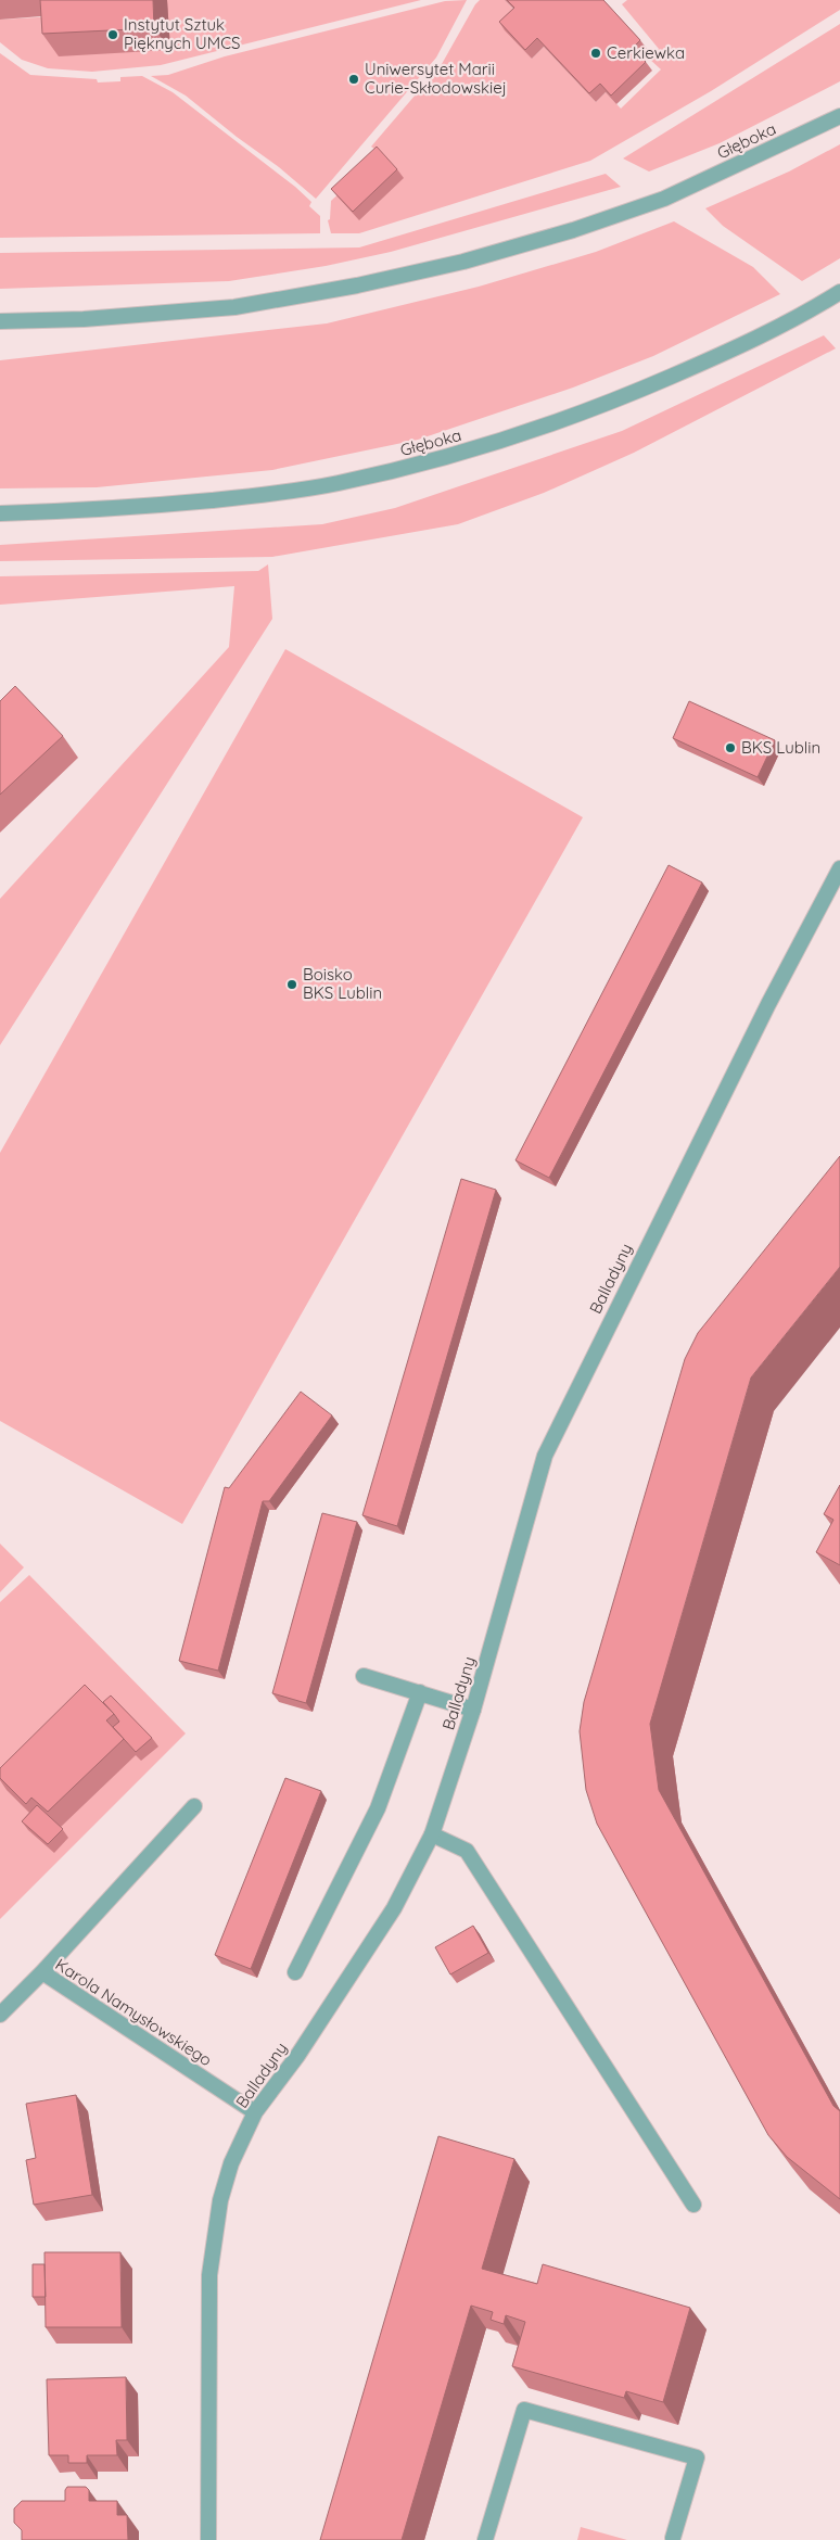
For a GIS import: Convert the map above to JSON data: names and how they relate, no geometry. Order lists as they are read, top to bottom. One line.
{"streets":{"street":["Głęboka","Balladyny","Karola Namysłowskiego"]},"crossings":[["Balladyny","Karola Namysłowskiego"]],"places":["Instytut Sztuk Pięknych UMCS","Cerkiewka","Uniwersytet Marii Curie-Skłodowskiej","BKS Lublin","Boisko BKS Lublin"]}
